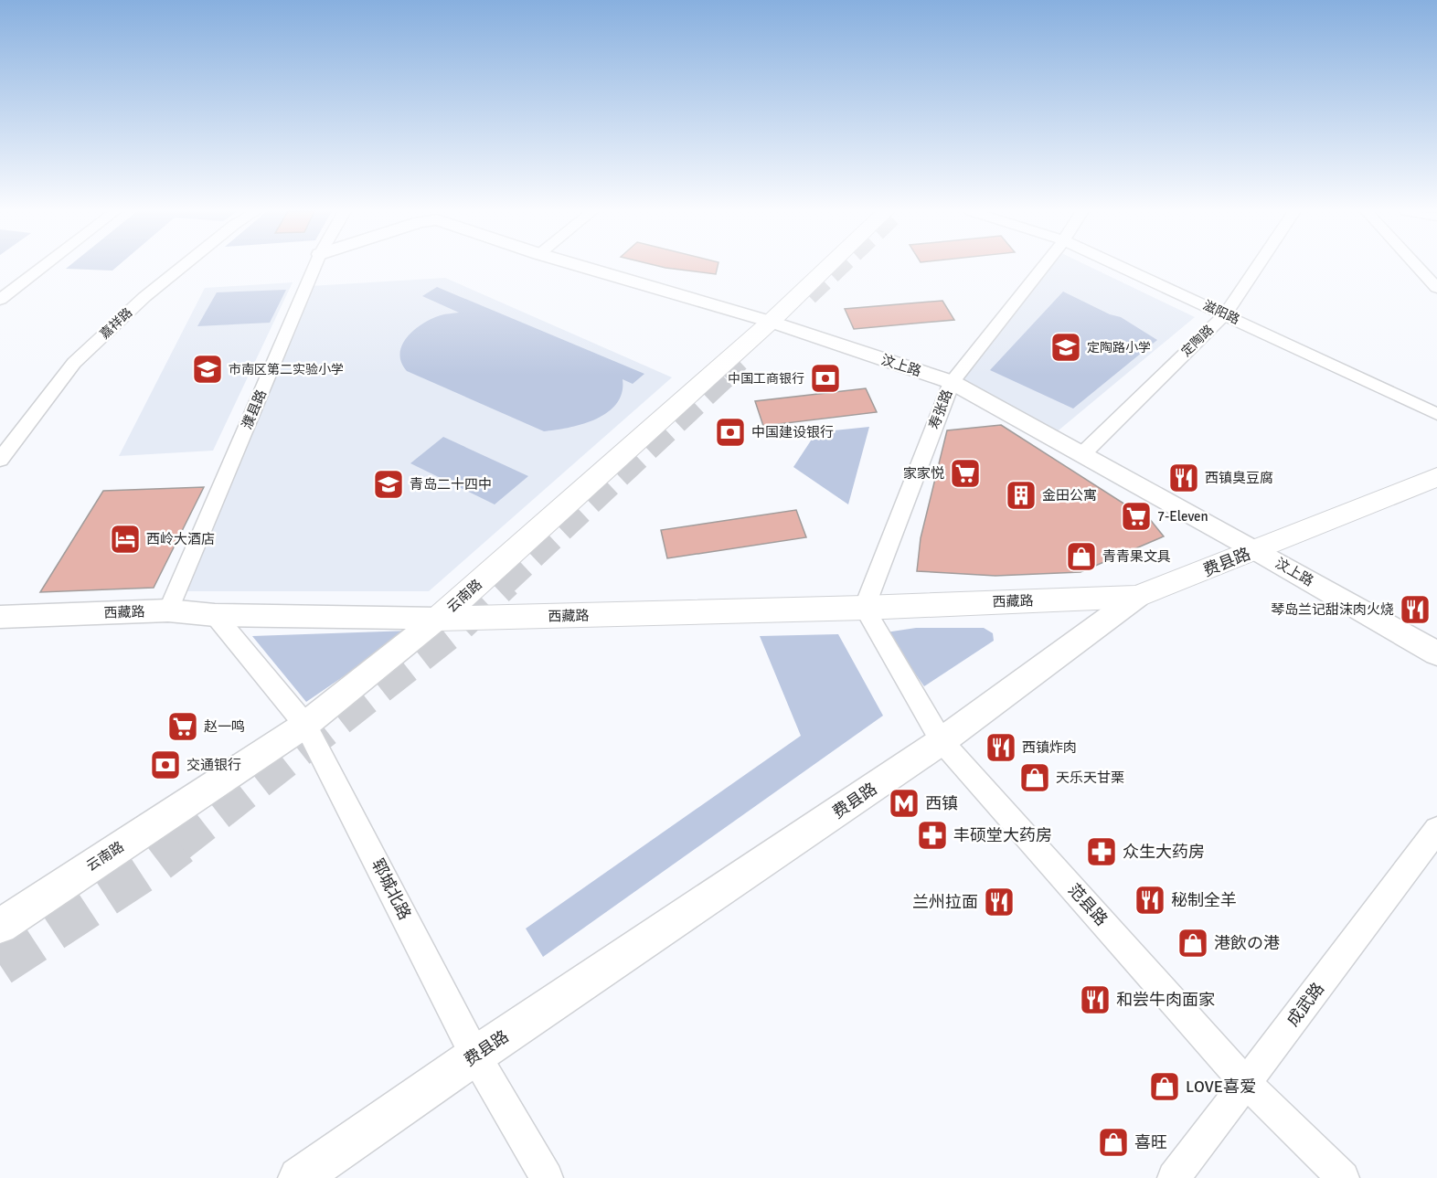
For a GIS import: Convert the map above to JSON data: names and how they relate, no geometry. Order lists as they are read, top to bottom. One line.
{"streets":{"main road":["费县路","云南路","西藏路"],"street":["滋阳路","嘉祥路","定陶路","汶上路","濮县路","寿张路","郓城北路","范县路","成武路"]},"crossings":[["滋阳路","定陶路"],["定陶路","汶上路"],["汶上路","寿张路"],["汶上路","费县路"],["汶上路","云南路"],["濮县路","西藏路"],["寿张路","西藏路"],["寿张路","范县路"],["费县路","西藏路"],["费县路","郓城北路"],["费县路","范县路"],["云南路","西藏路"],["云南路","郓城北路"],["西藏路","郓城北路"],["西藏路","范县路"],["范县路","成武路"]],"places":{"school or university":["定陶路小学","市南区第二实验小学","青岛二十四中"],"bank":["中国工商银行","中国建设银行","交通银行"],"supermarket":["家家悦","7-Eleven","赵一鸣"],"restaurant":["西镇臭豆腐","琴岛兰记甜沫肉火烧","西镇炸肉","秘制全羊","兰州拉面","和尝牛肉面家"],"building":["金田公寓"],"hotel":["西岭大酒店"],"shop":["青青果文具","天乐天甘栗","港飲の港","LOVE喜爱","喜旺"],"metro station":["西镇"],"pharmacy":["丰硕堂大药房","众生大药房"]}}
